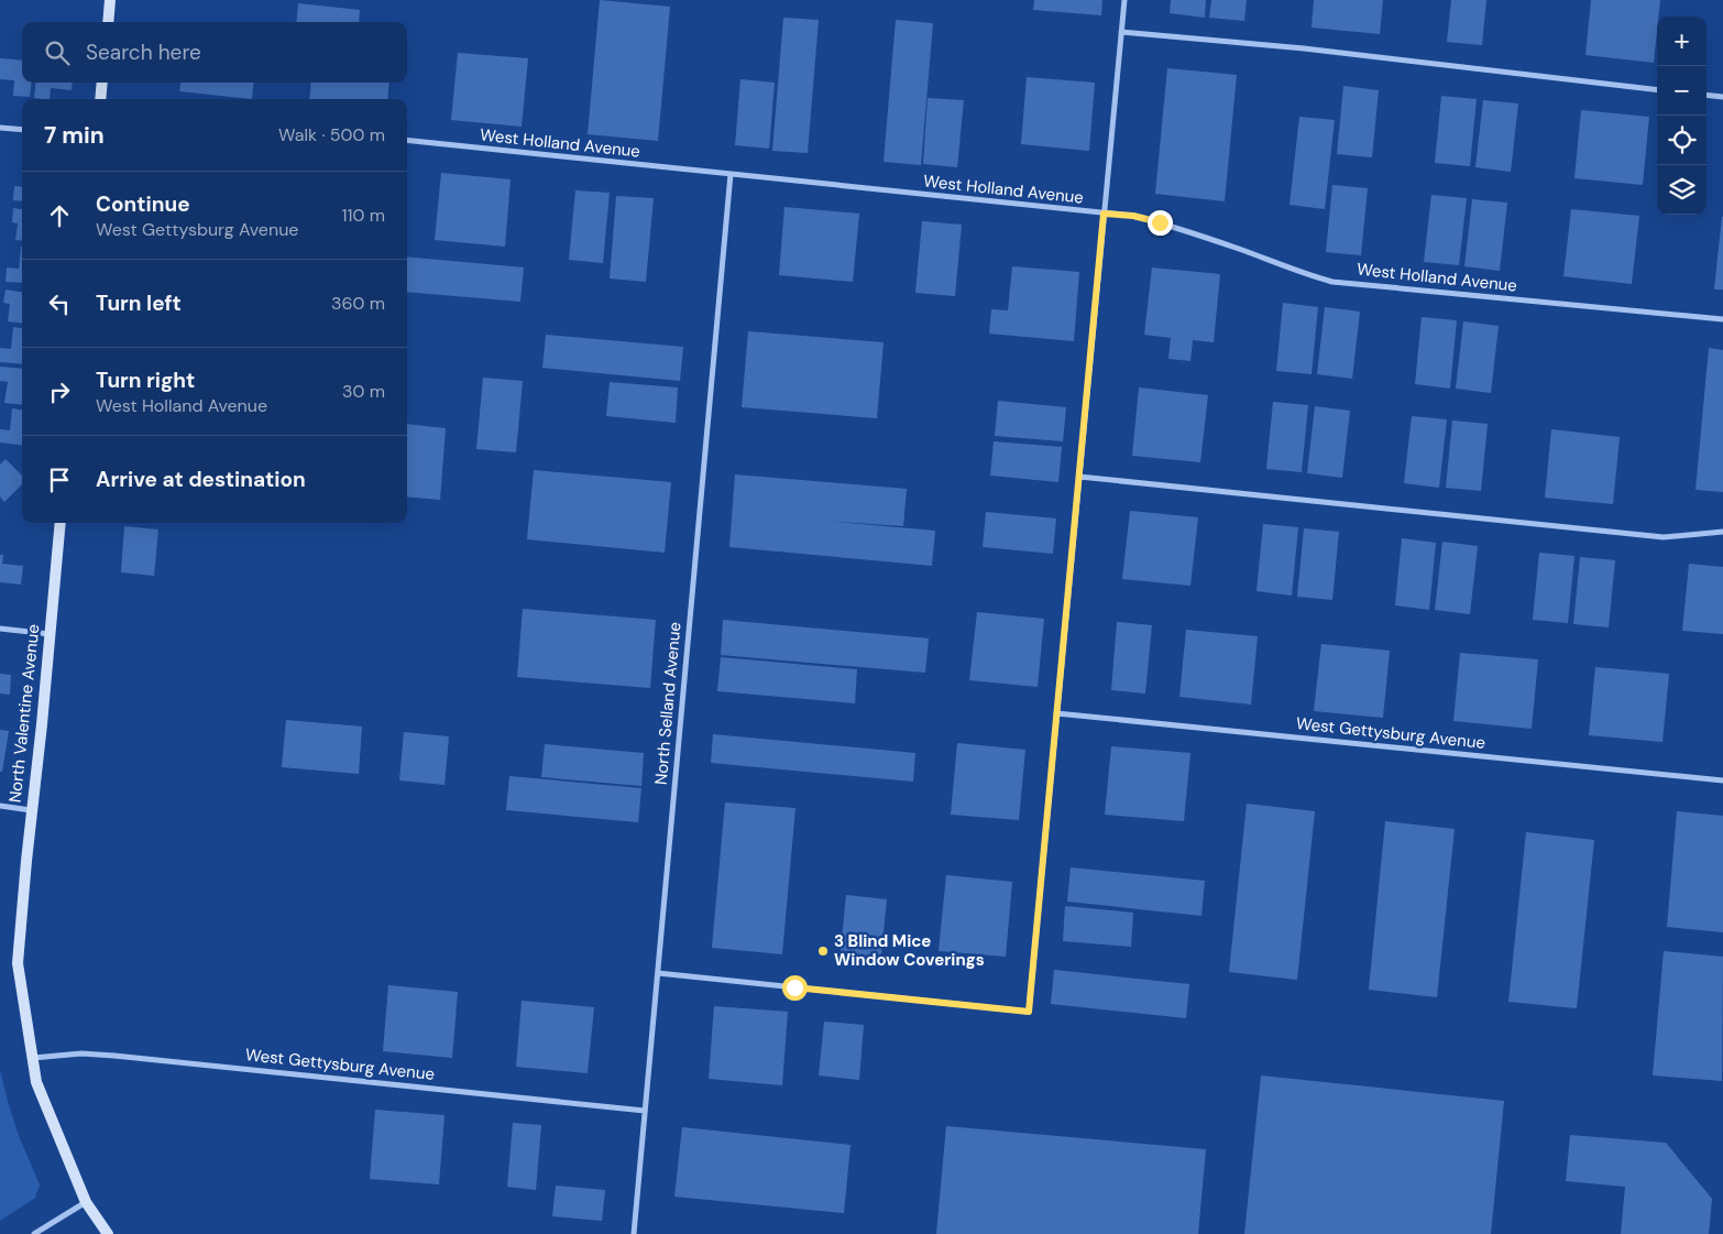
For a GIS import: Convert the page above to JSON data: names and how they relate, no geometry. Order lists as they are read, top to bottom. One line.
{"streets":{"street":["West Holland Avenue","North Selland Avenue","North Valentine Avenue","West Gettysburg Avenue"]},"crossings":[["West Holland Avenue","North Selland Avenue"],["North Selland Avenue","West Gettysburg Avenue"],["North Valentine Avenue","West Gettysburg Avenue"]],"places":["3 Blind Mice Window Coverings"],"page":{"map_buttons":["+","−"],"search":"Search here","heading":["7 min","Walk · 500 m"],"list":[["Continue","West Gettysburg Avenue","110 m"],["Turn left","360 m"],["Turn right","West Holland Avenue","30 m"],"Arrive at destination"]}}
